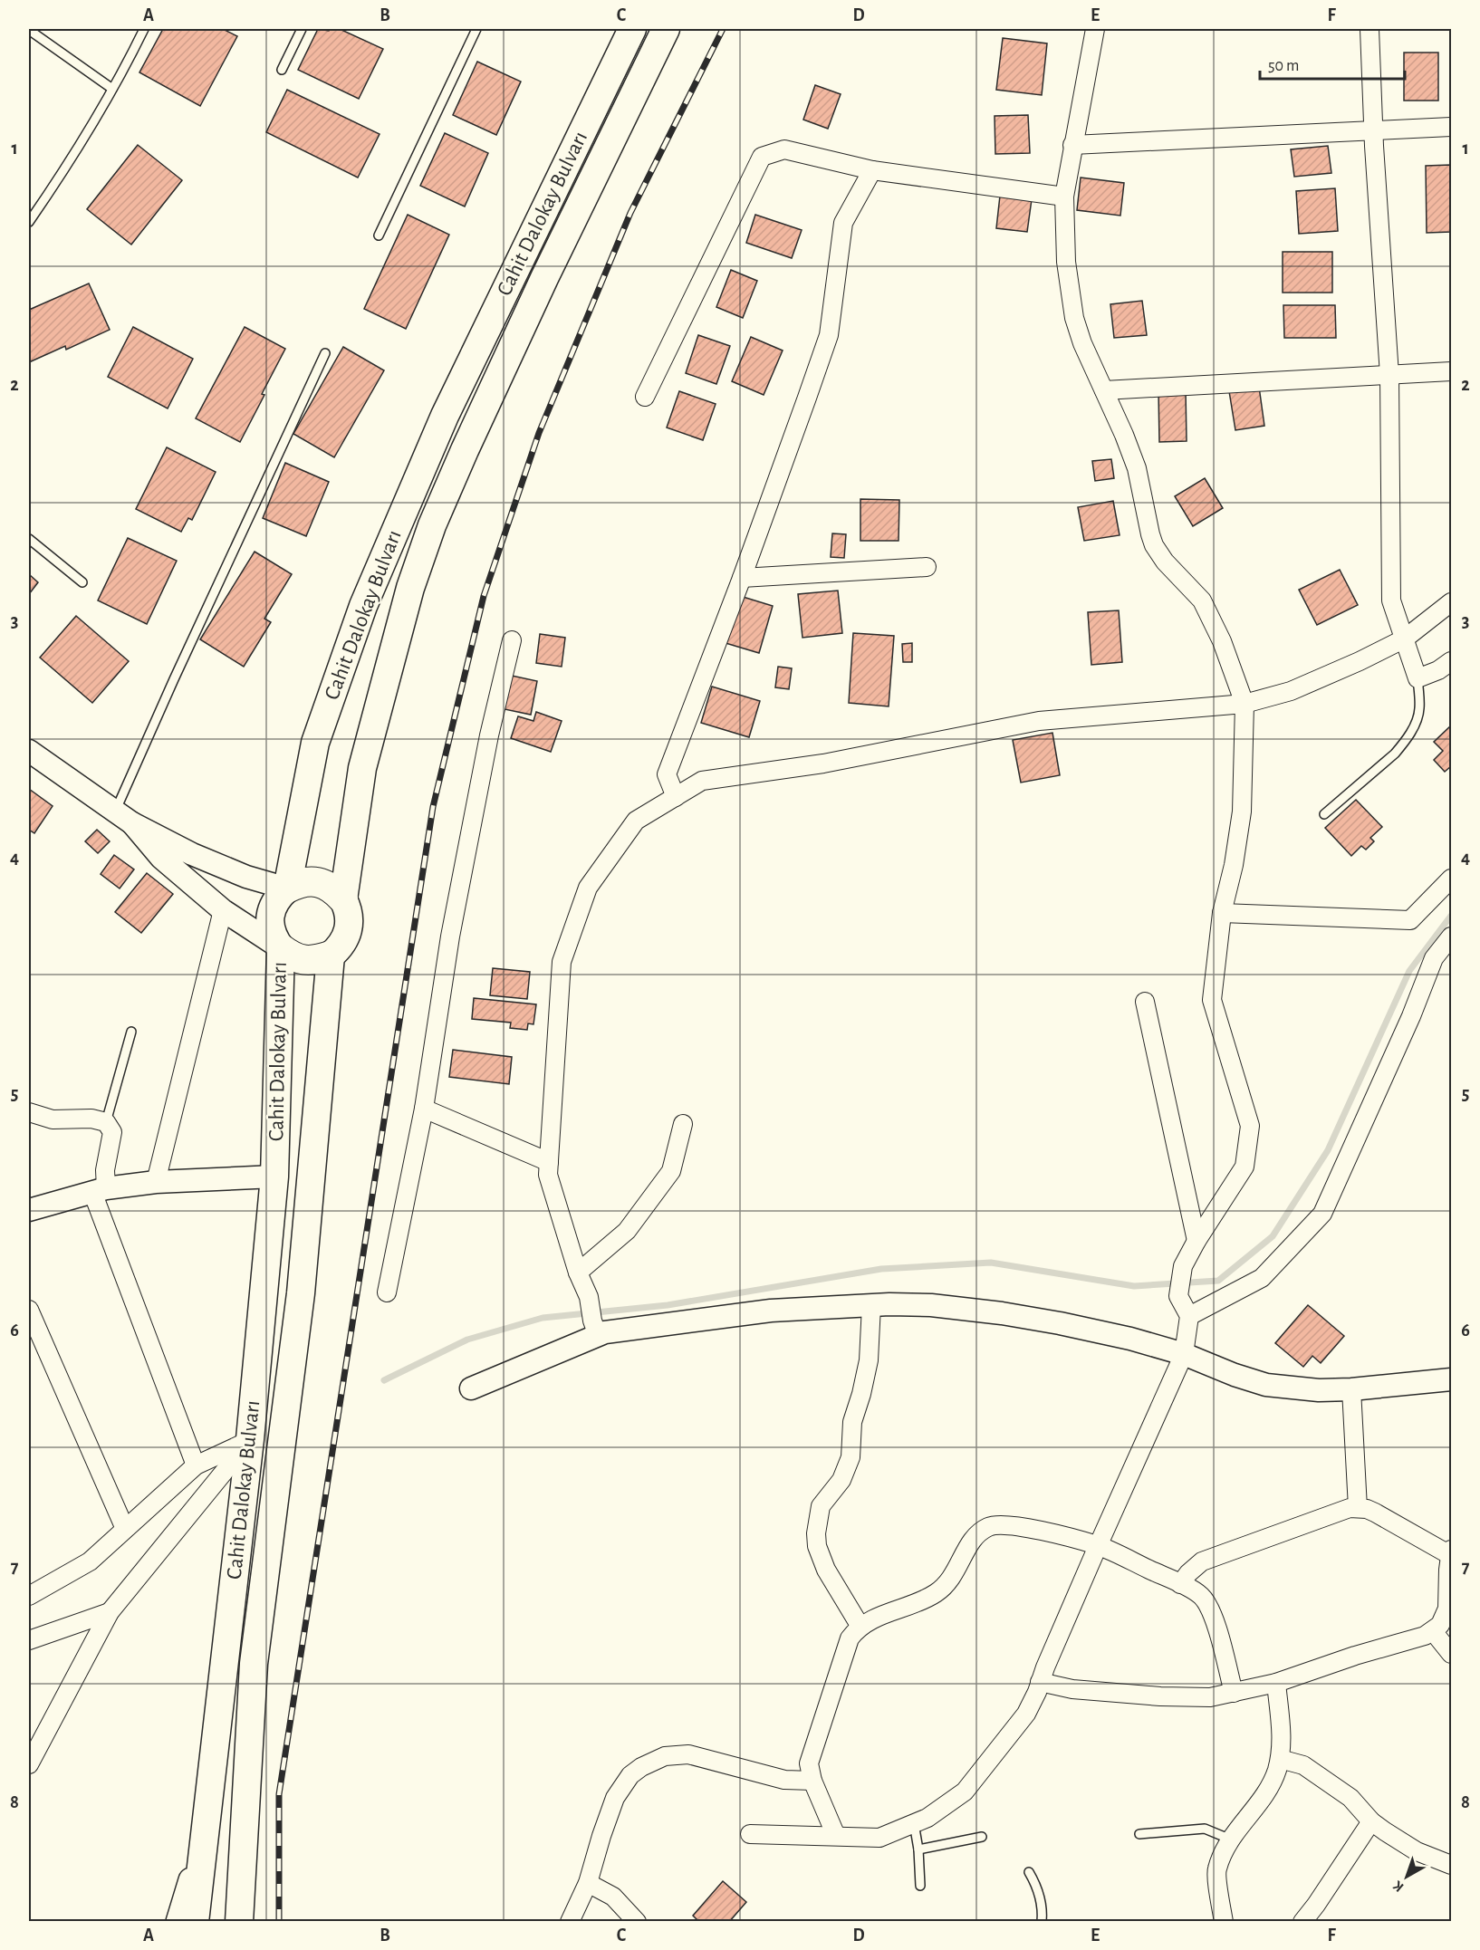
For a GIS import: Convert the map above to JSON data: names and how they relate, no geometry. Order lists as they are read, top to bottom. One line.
{"streets":{"main road":["Cahit Dalokay Bulvarı"]},"scale_bar":"50 m","north":"bottom left","grid":{"columns":["A","B","C","D","E","F"],"rows":["1","2","3","4","5","6","7","8"]}}
